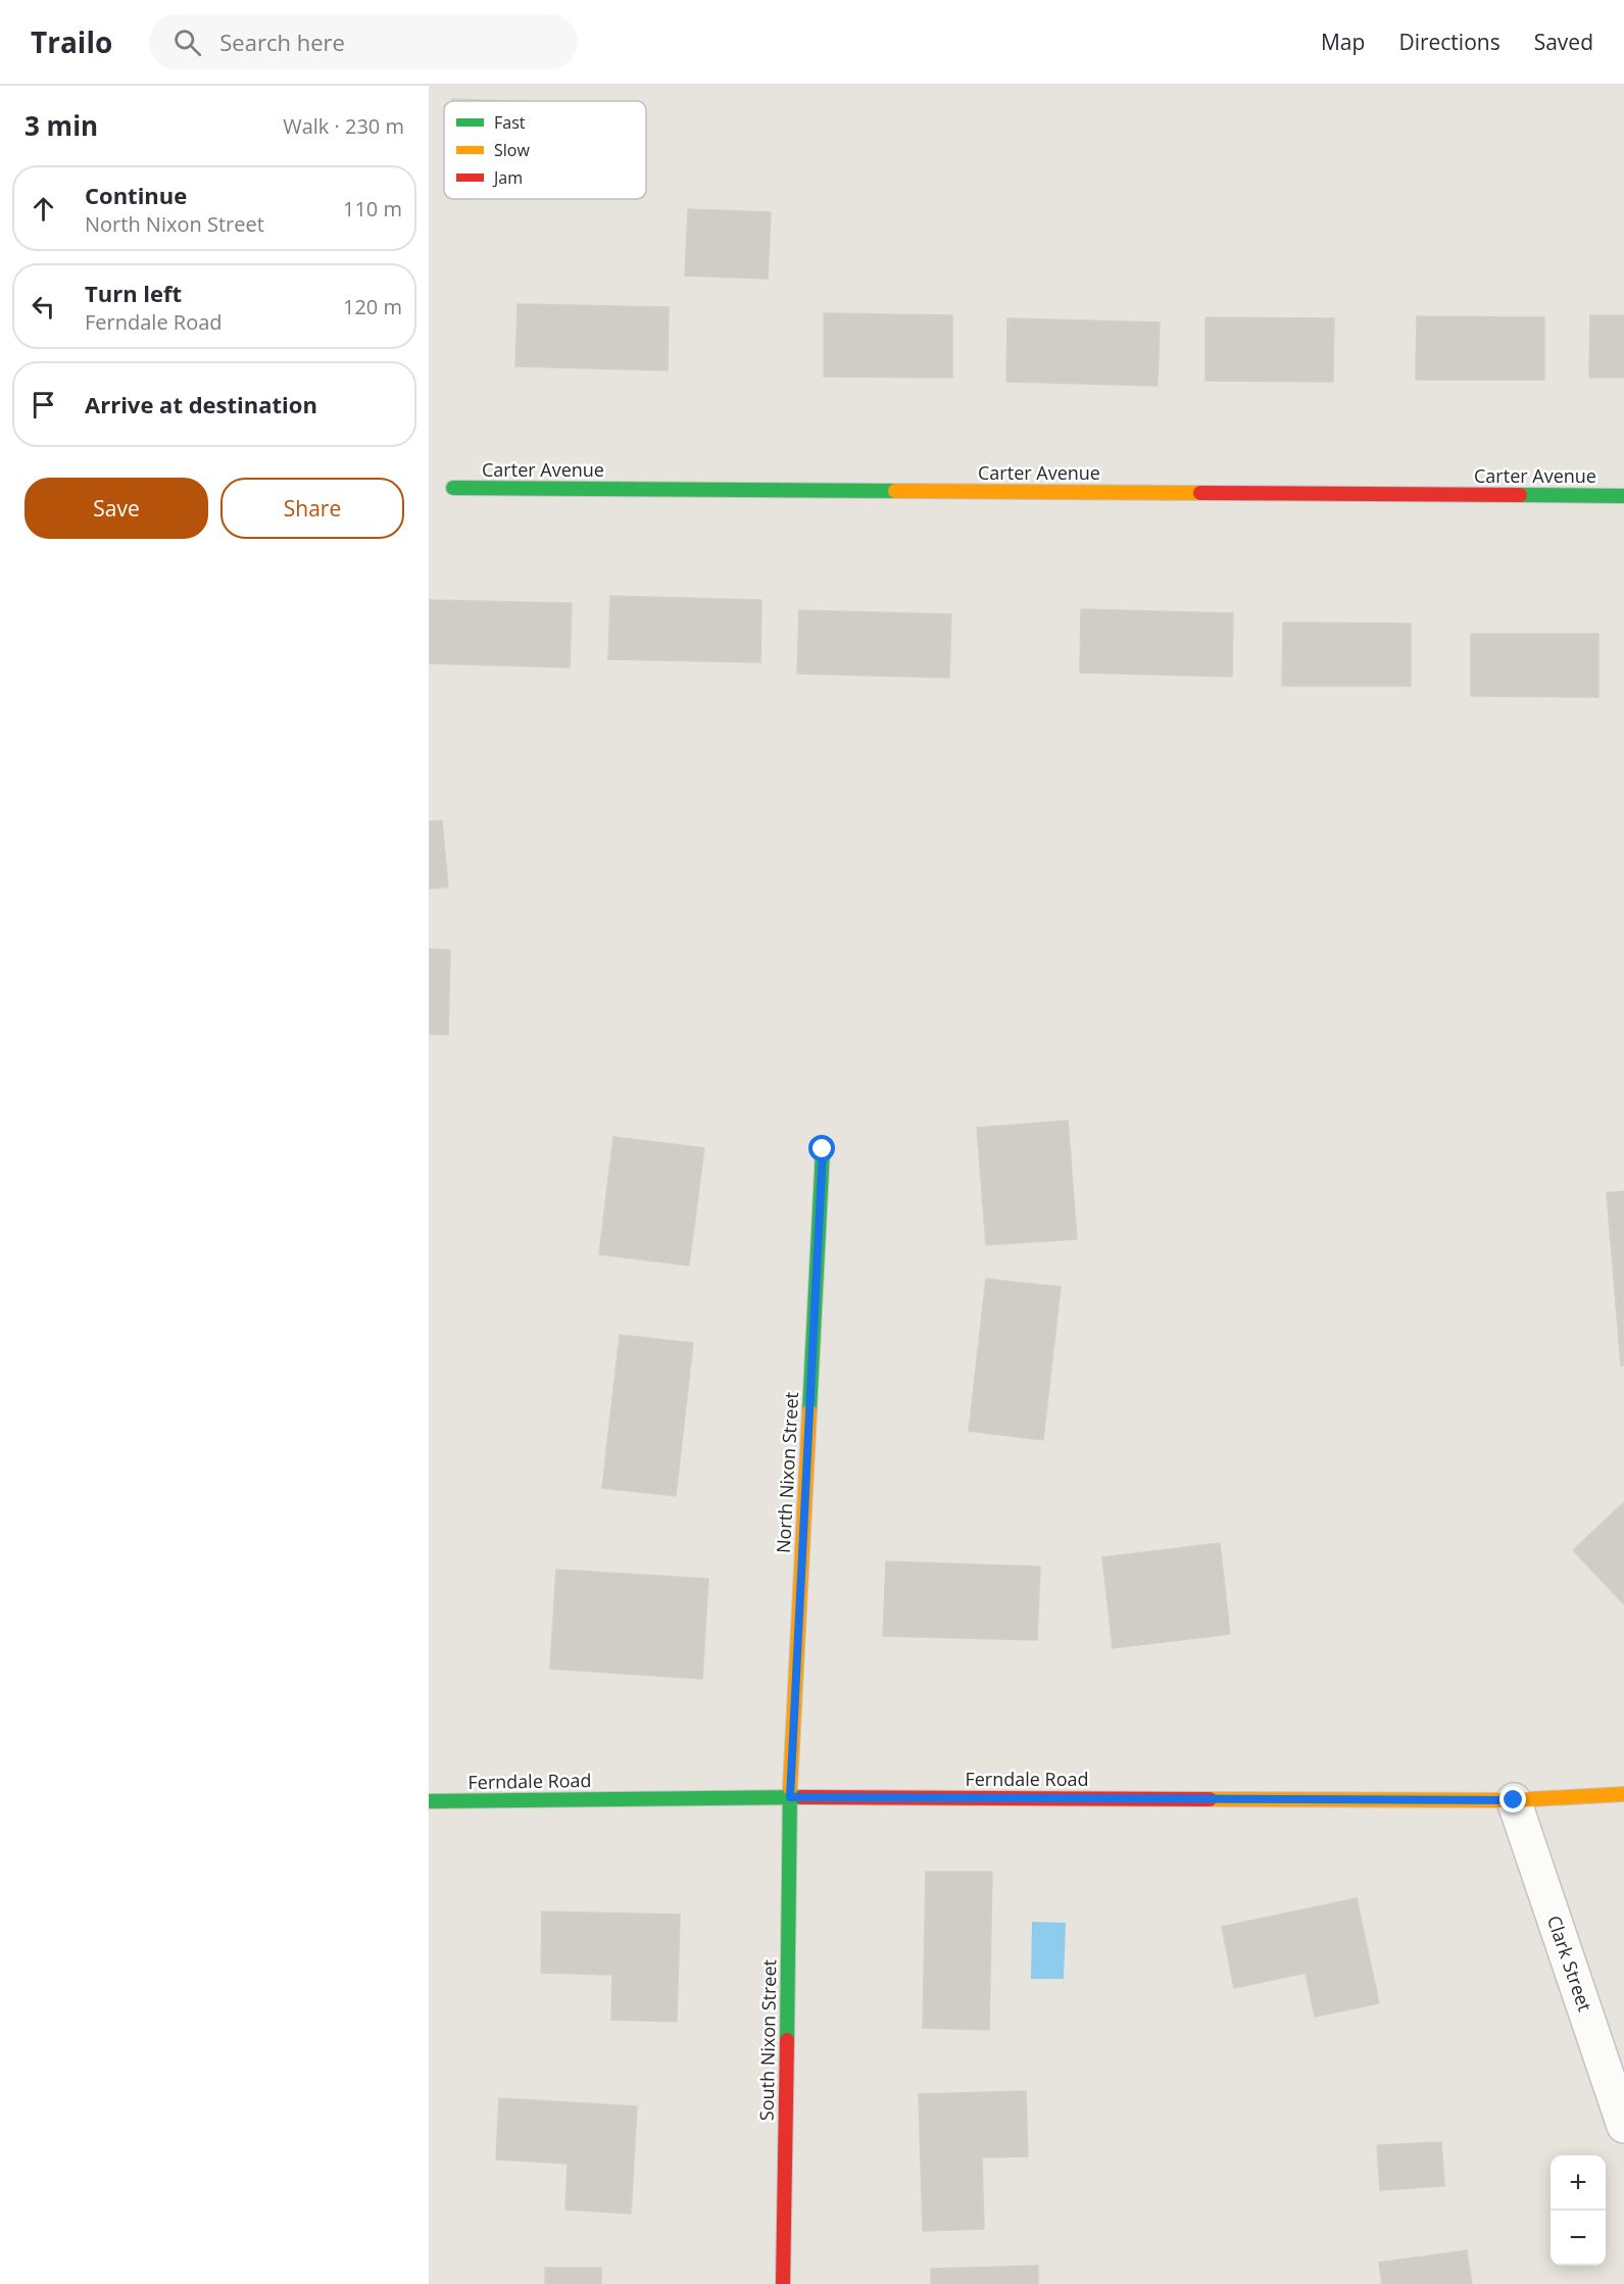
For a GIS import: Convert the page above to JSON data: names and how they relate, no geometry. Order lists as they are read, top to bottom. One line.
{"streets":{"street":["Carter Avenue","North Nixon Street","Ferndale Road","Clark Street","South Nixon Street"]},"crossings":[["North Nixon Street","Ferndale Road"],["North Nixon Street","South Nixon Street"],["Ferndale Road","Clark Street"],["Ferndale Road","South Nixon Street"]],"legend":["Fast","Slow","Jam"],"page":{"header":"Trailo","search":"Search here","nav":["Map","Directions","Saved"],"heading":["3 min","Walk · 230 m"],"list":[["Continue","North Nixon Street","110 m"],["Turn left","Ferndale Road","120 m"],"Arrive at destination"],"buttons":["Save","Share"],"map_buttons":["+","−"]}}
